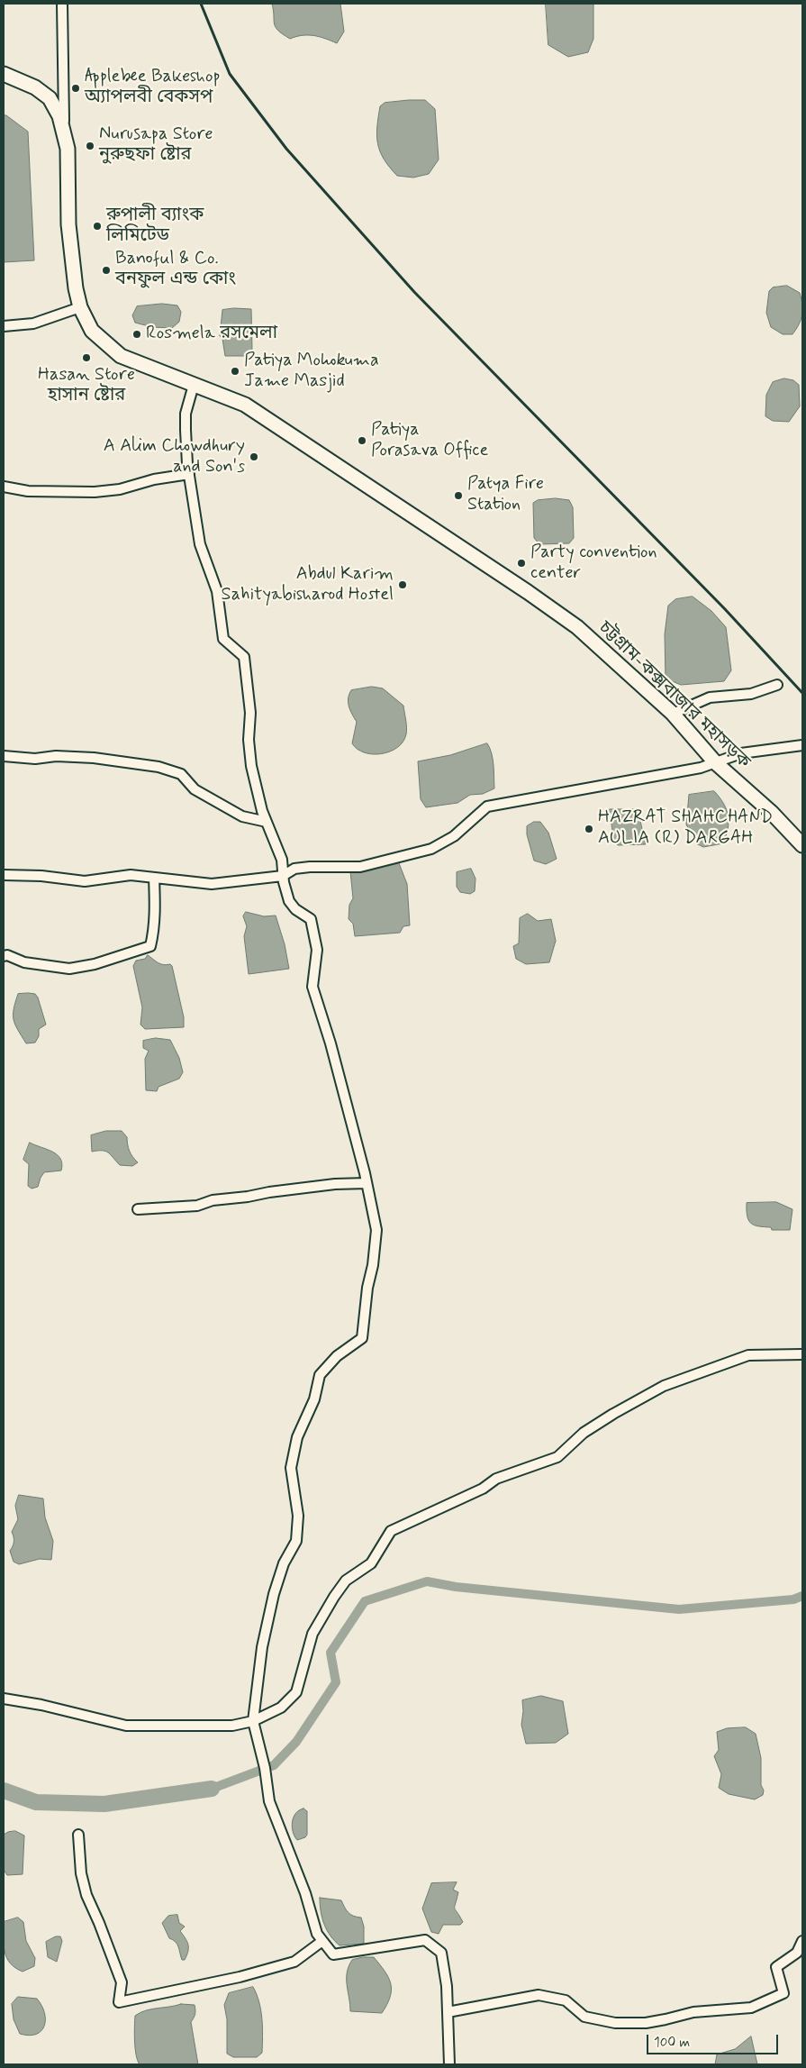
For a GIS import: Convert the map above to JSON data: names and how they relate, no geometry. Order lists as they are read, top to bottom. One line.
{"streets":{"highway":["চট্টগ্রাম-কক্সবাজার মহাসড়ক"]},"places":["Applebee Bakeshop অ্যাপলবী বেকসপ","Nurusapa Store নুরুছফা ষ্টোর","রুপালী ব্যাংক লিমিটেড","Banoful & Co. বনফুল এন্ড কোং","Rosmela রসমেলা","Hasan Store হাসান ষ্টোর","Patiya Mohokuma Jame Masjid","Patiya Porasava Office","A Alim Chowdhury and Son's","Patya Fire Station","Party convention center","Abdul Karim Sahityabisharod Hostel","HAZRAT SHAHCHAND AULIA (R) DARGAH"],"scale_bar":"100 m"}
